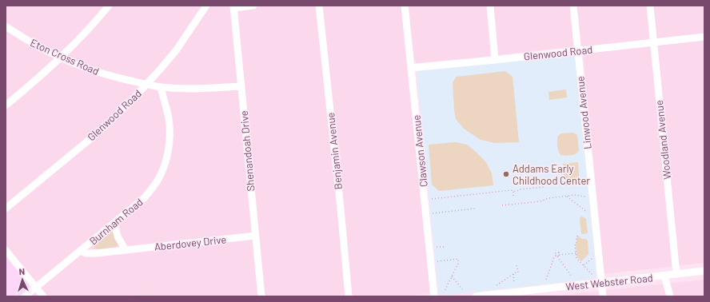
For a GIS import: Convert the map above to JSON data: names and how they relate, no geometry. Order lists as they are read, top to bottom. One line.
{"streets":{"street":["Glenwood Road","Eton Cross Road","Linwood Avenue","Woodland Avenue","Shenandoah Drive","Benjamin Avenue","Clawson Avenue","Burnham Road","Aberdovey Drive","West Webster Road"]},"crossings":[["Glenwood Road","Eton Cross Road"],["Glenwood Road","Linwood Avenue"],["Glenwood Road","Woodland Avenue"],["Glenwood Road","Clawson Avenue"],["Eton Cross Road","Shenandoah Drive"],["Eton Cross Road","Burnham Road"],["Linwood Avenue","West Webster Road"],["Woodland Avenue","West Webster Road"],["Shenandoah Drive","Aberdovey Drive"],["Burnham Road","Aberdovey Drive"]],"places":["Addams Early Childhood Center"],"north":"top"}
